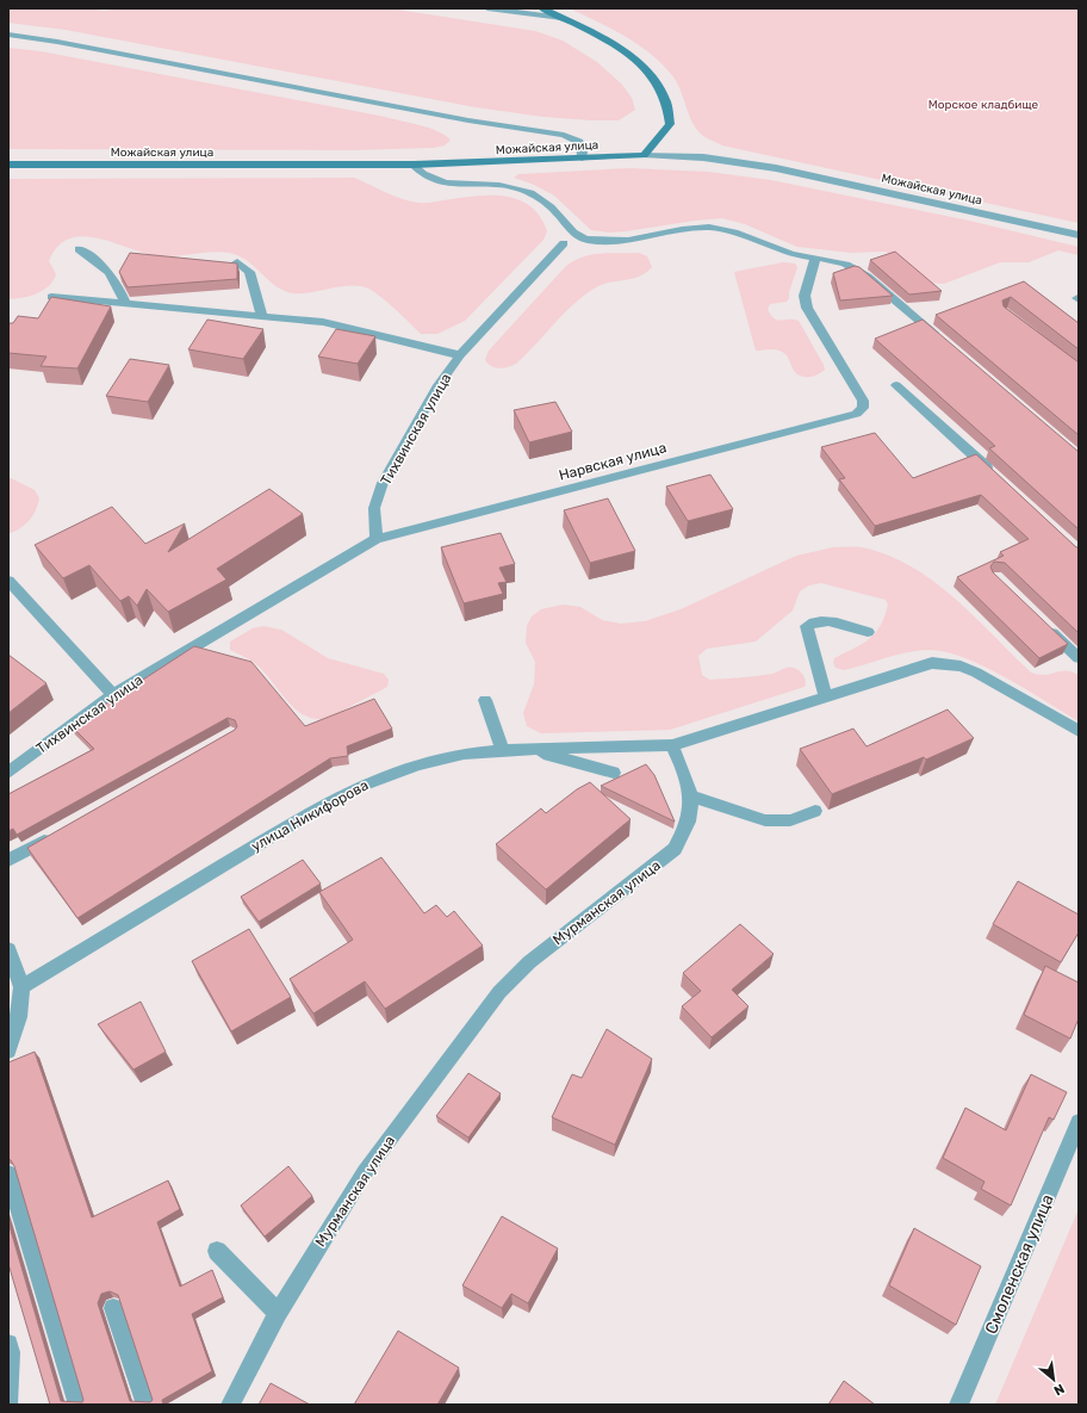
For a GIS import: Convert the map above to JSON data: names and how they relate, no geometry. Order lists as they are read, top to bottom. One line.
{"streets":{"main road":["Можайская улица"],"street":["Тихвинская улица","Нарвская улица","улица Никифорова","Мурманская улица","Смоленская улица"]},"crossings":[["Тихвинская улица","Нарвская улица"],["улица Никифорова","Мурманская улица"]],"parks":["Морское кладбище"],"north":"bottom right"}
